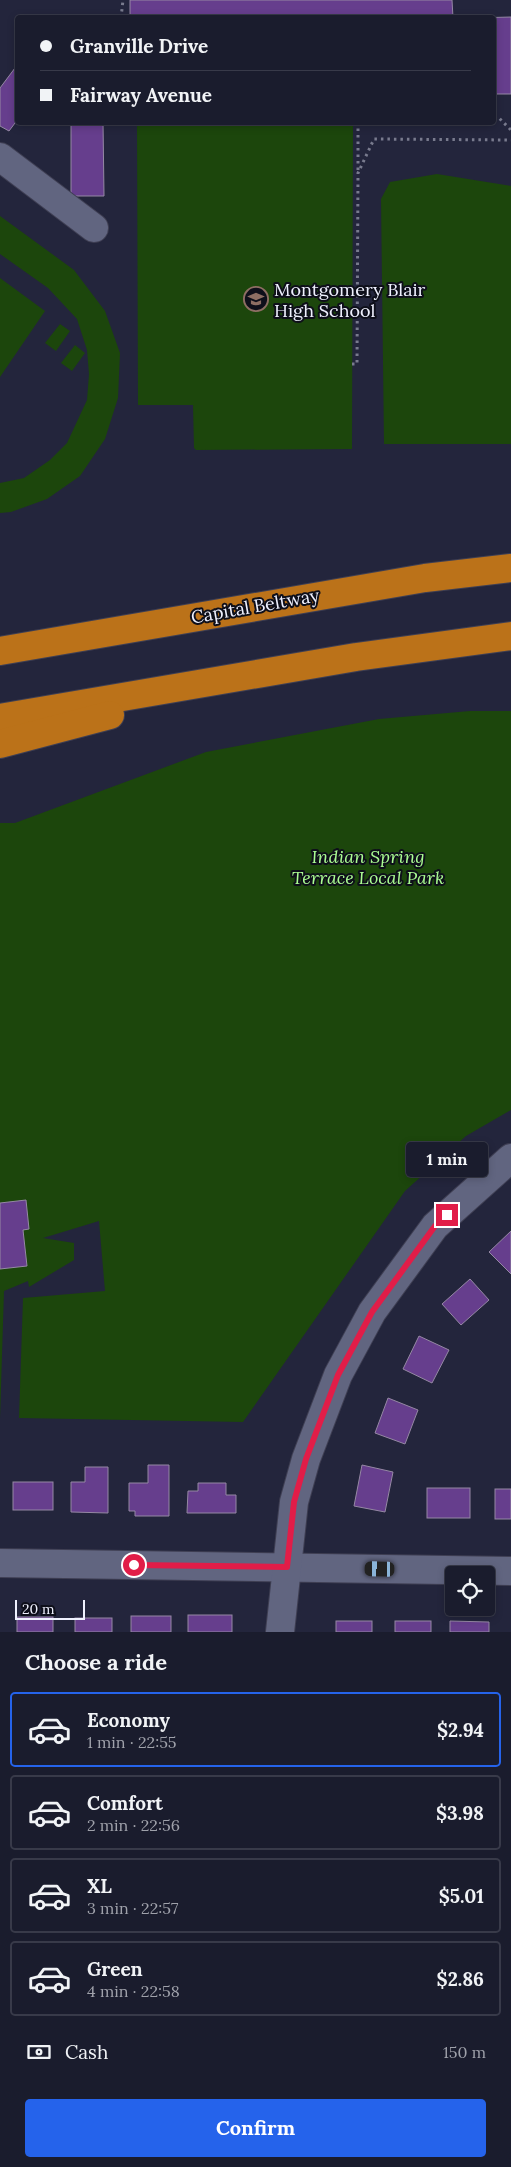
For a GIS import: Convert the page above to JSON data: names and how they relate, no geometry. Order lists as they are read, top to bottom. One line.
{"streets":{"highway":["Capital Beltway"]},"parks":["Indian Spring Terrace Local Park"],"places":{"school or university":["Montgomery Blair High School"]},"scale_bar":"20 m","page":{"banner":["Granville Drive","Fairway Avenue"],"bubble":"1 min","scale":"20 m","heading":"Choose a ride","list":[{"name":"Economy","note":"1 min · 22:55","value":"$2.94"},{"name":"Comfort","note":"2 min · 22:56","value":"$3.98"},{"name":"XL","note":"3 min · 22:57","value":"$5.01"},{"name":"Green","note":"4 min · 22:58","value":"$2.86"}],"pay":["Cash","150 m"],"buttons":"Confirm"}}
